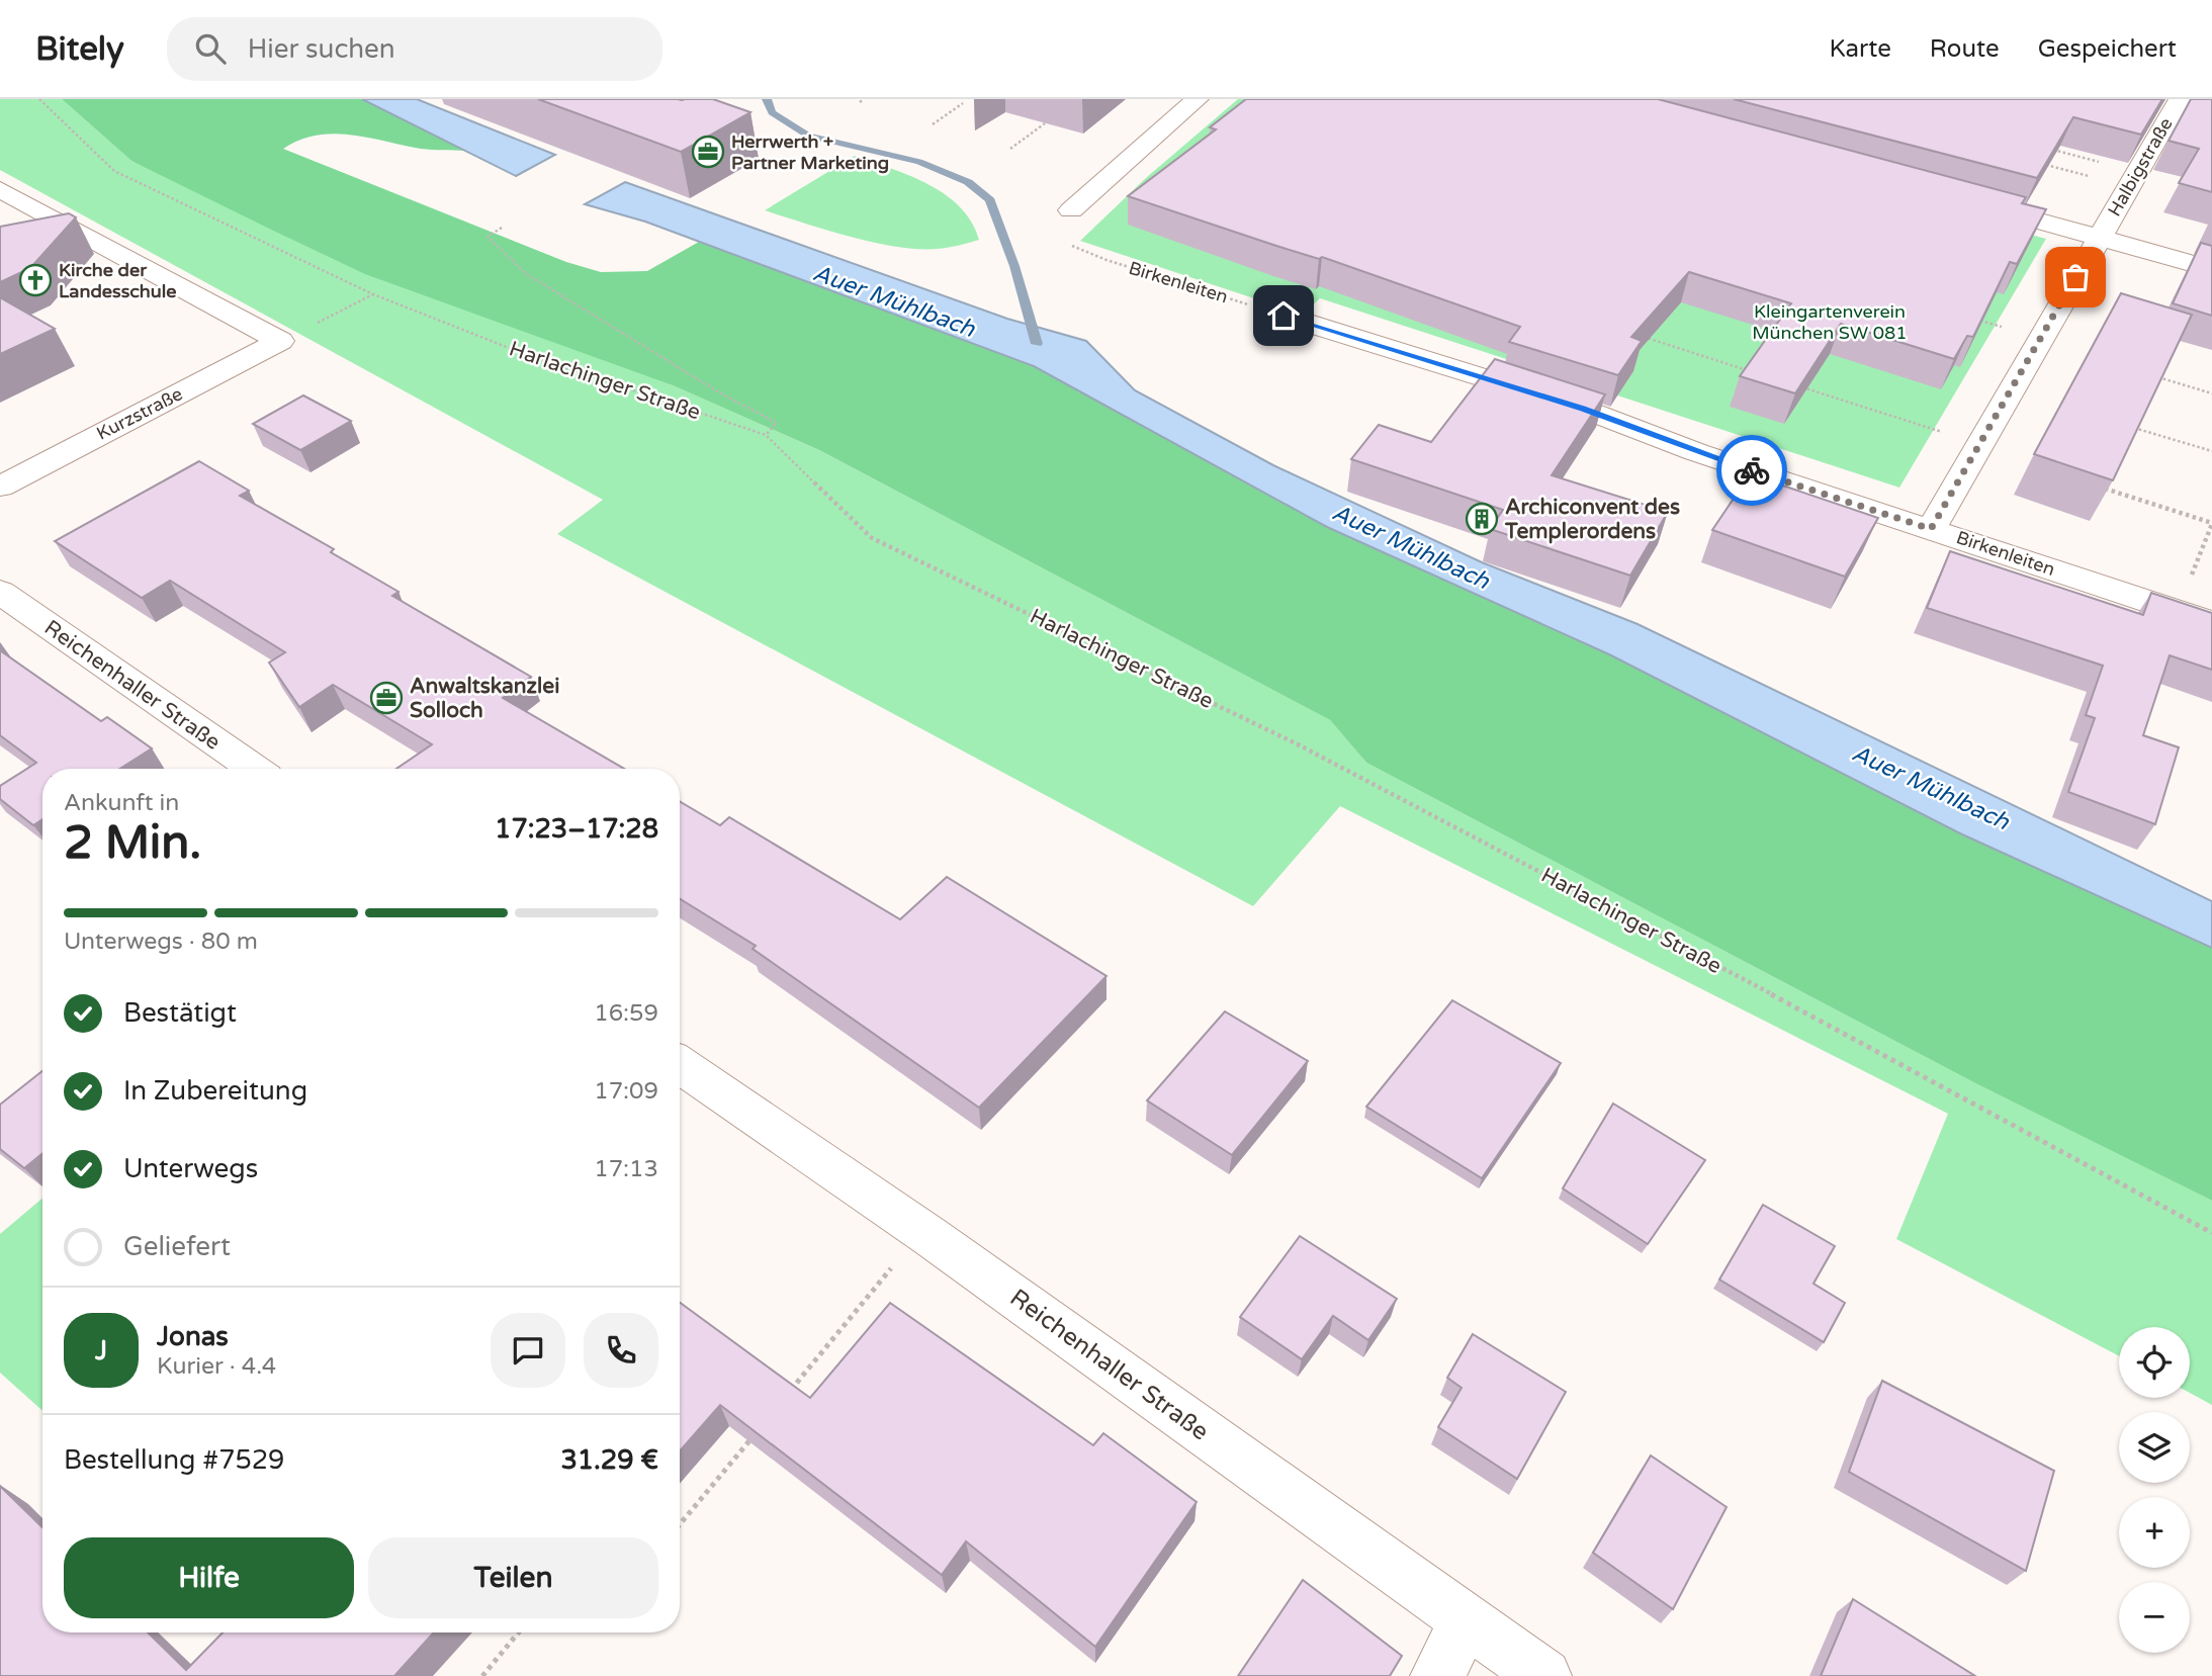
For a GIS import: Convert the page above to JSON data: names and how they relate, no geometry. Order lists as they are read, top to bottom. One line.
{"streets":{"street":["Halbigstraße","Birkenleiten","Kurzstraße","Reichenhaller Straße"],"path":["Harlachinger Straße"]},"crossings":[["Halbigstraße","Birkenleiten"]],"water":["Auer Mühlbach"],"parks":["Kleingartenverein München SW 081"],"places":{"office":["Herrwerth + Partner Marketing","Anwaltskanzlei Solloch"],"church":["Kirche der Landesschule"],"building":["Archiconvent des Templerordens"]},"page":{"header":"Bitely","search":"Hier suchen","nav":["Karte","Route","Gespeichert"],"heading":["2 Min.","Ankunft in","17:23–17:28"],"panel":["Jonas","Kurier · 4.4","Bestellung #7529","31.29 €"],"bar":"Unterwegs · 80 m","list":[["Bestätigt","16:59"],["In Zubereitung","17:09"],["Unterwegs","17:13"],"Geliefert"],"round":"J","map_buttons":["+","−"],"buttons":["Hilfe","Teilen"]}}
